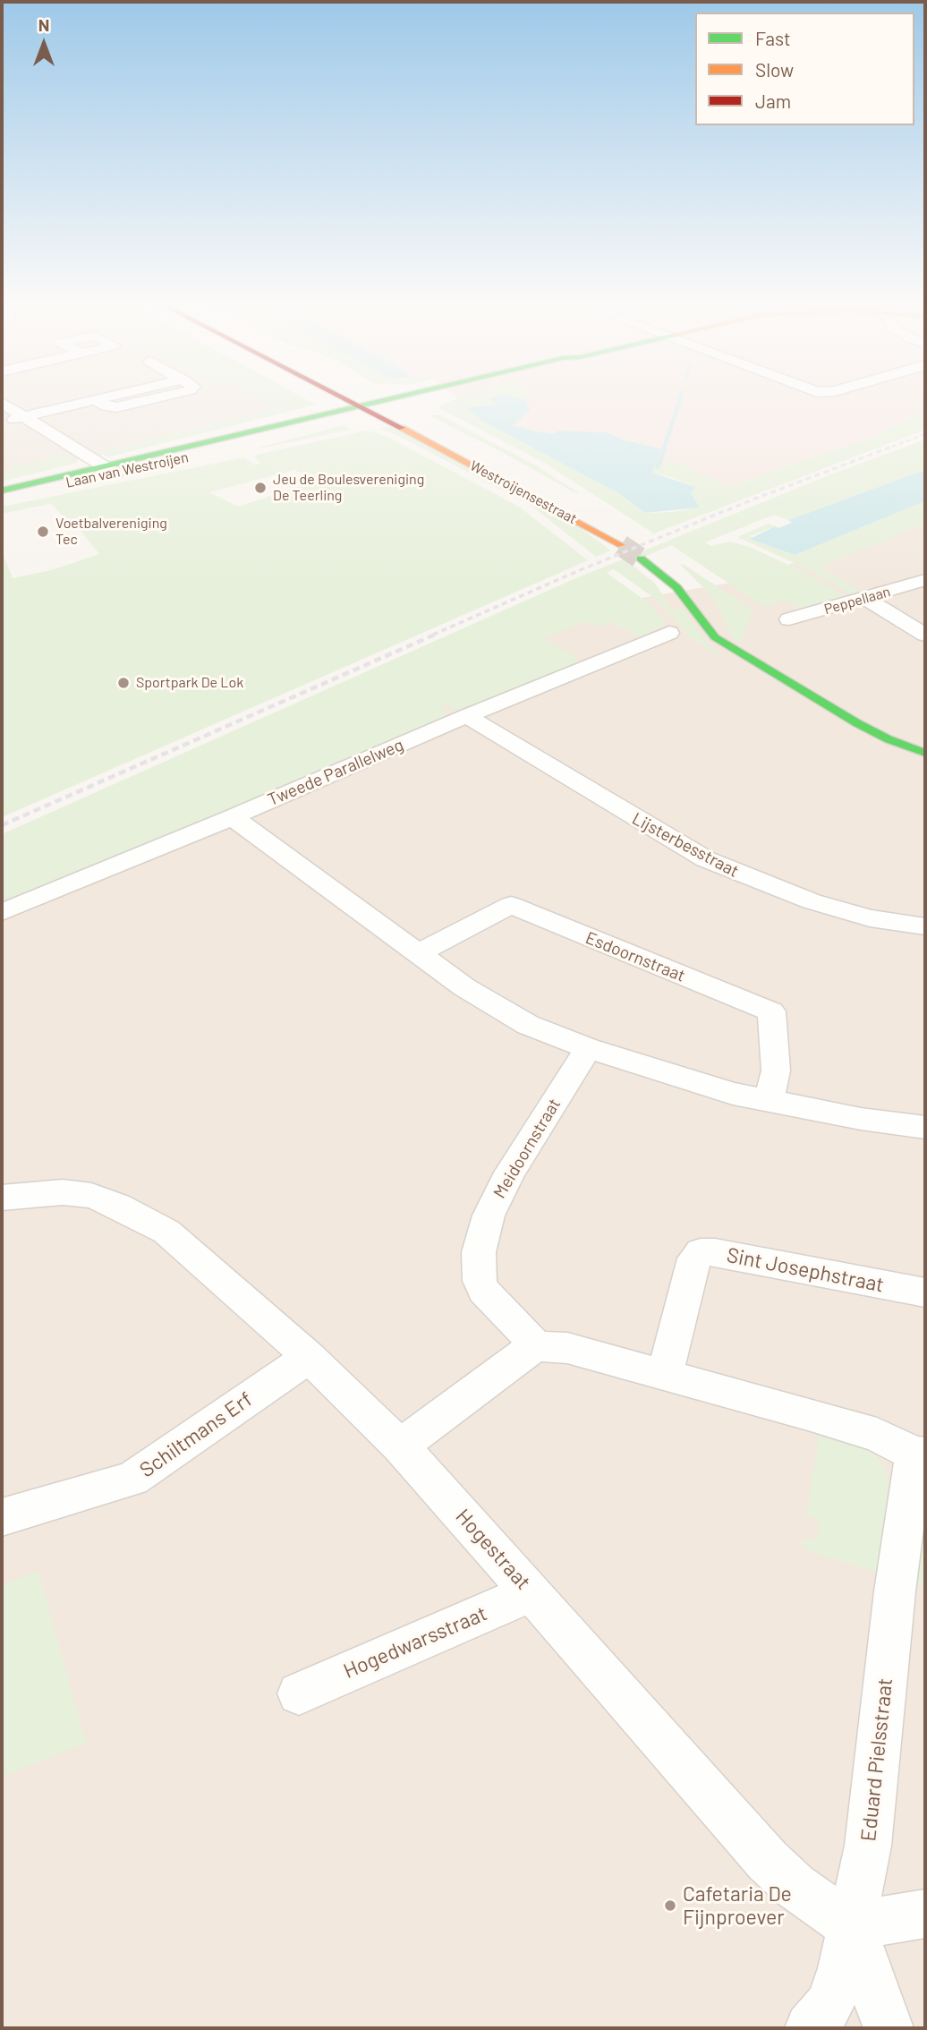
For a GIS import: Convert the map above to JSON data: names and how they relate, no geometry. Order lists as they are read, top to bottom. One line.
{"streets":{"main road":["Laan van Westroijen","Westroijensestraat"],"street":["Peppellaan","Tweede Parallelweg","Lijsterbesstraat","Esdoornstraat","Meidoornstraat","Sint Josephstraat","Schiltmans Erf","Hogestraat","Hogedwarsstraat","Eduard Pielsstraat"]},"crossings":[["Laan van Westroijen","Westroijensestraat"],["Tweede Parallelweg","Lijsterbesstraat"],["Schiltmans Erf","Hogestraat"],["Hogestraat","Hogedwarsstraat"],["Hogestraat","Eduard Pielsstraat"]],"places":["Jeu de Boulesvereniging De Teerling","Voetbalvereniging Tec","Sportpark De Lok","Cafetaria De Fijnproever"],"legend":["Fast","Slow","Jam"],"north":"top"}
